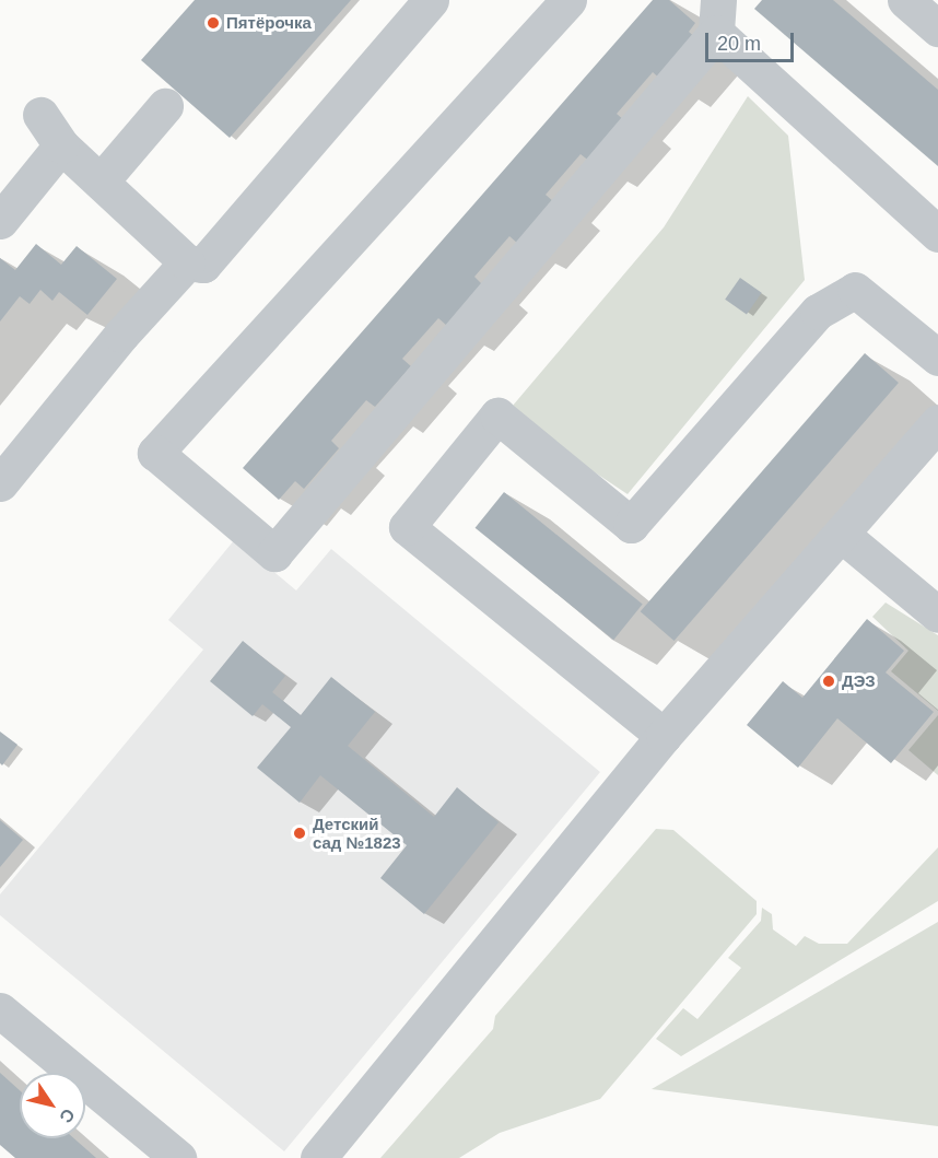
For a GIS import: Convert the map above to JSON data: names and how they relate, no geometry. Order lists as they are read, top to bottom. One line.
{"places":["Пятёрочка","ДЭЗ","Детский сад №1823"],"scale_bar":"20 m","north":"bottom right"}
